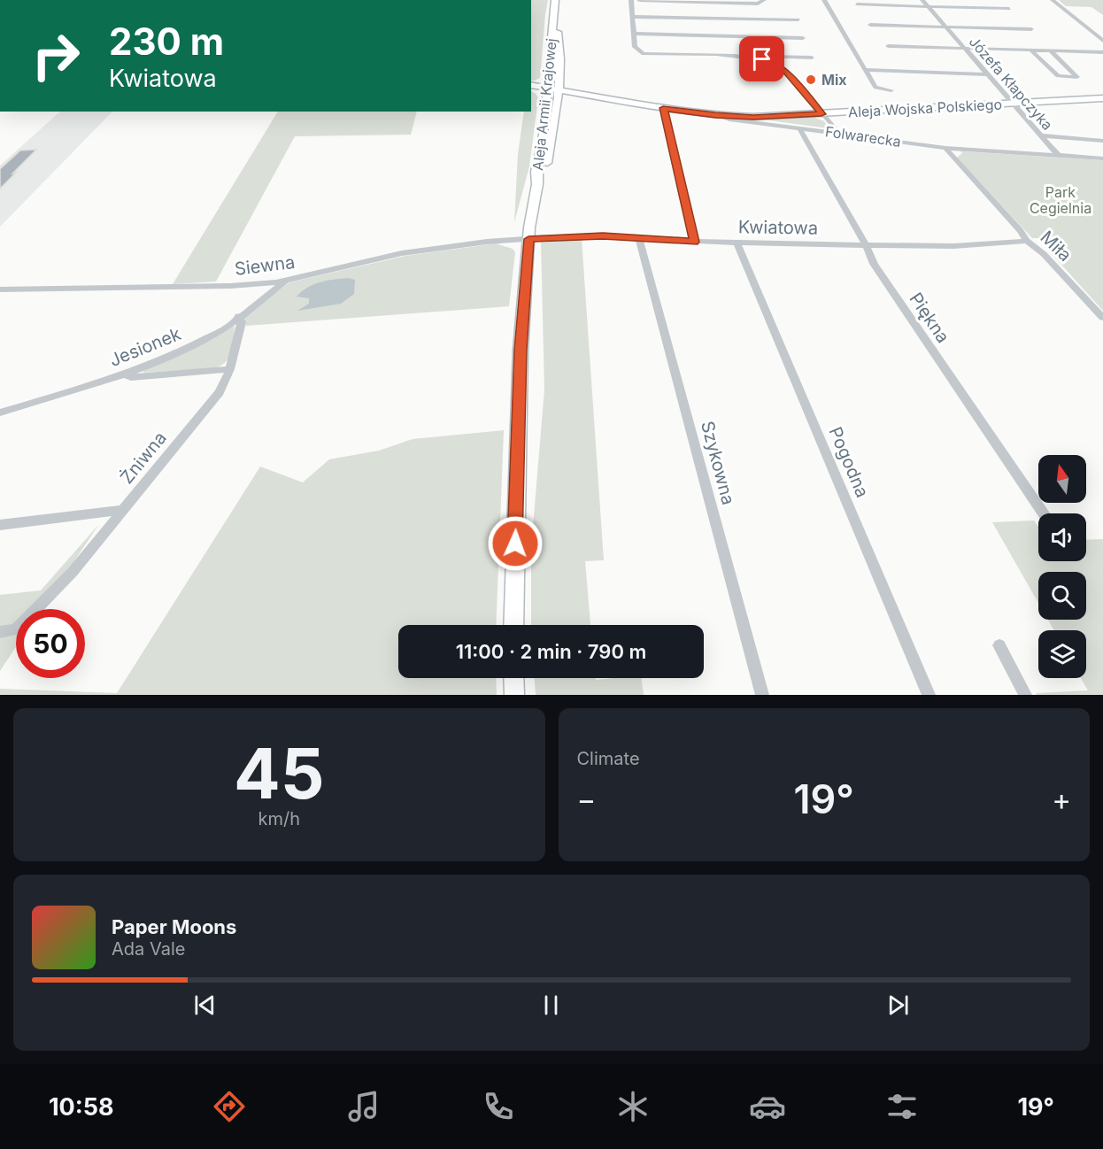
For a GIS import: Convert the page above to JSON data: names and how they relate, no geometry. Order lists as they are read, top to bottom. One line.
{"streets":{"main road":["Aleja Armii Krajowej","Aleja Wojska Polskiego","Folwarecka"],"street":["Józefa Kłapczyka","Kwiatowa","Miła","Siewna","Piękna","Jesionek","Żniwna","Pogodna","Szykowna"]},"crossings":[["Józefa Kłapczyka","Aleja Wojska Polskiego"],["Józefa Kłapczyka","Folwarecka"],["Aleja Armii Krajowej","Folwarecka"],["Aleja Armii Krajowej","Kwiatowa"],["Aleja Armii Krajowej","Siewna"],["Aleja Wojska Polskiego","Folwarecka"],["Folwarecka","Miła"],["Folwarecka","Piękna"],["Kwiatowa","Miła"],["Kwiatowa","Siewna"],["Kwiatowa","Piękna"],["Kwiatowa","Pogodna"],["Kwiatowa","Szykowna"],["Siewna","Jesionek"],["Jesionek","Żniwna"]],"parks":["Park Cegielnia"],"places":["Mix"],"north":"top","page":{"turn":["230 m","Kwiatowa"],"limit":"50","trip":"11:00 · 2 min · 790 m","tile":[["45","km/h"],"Climate"],"heat":["−","19°","+"],"song":["Paper Moons","Ada Vale"],"tabs":["10:58","19°"]}}
